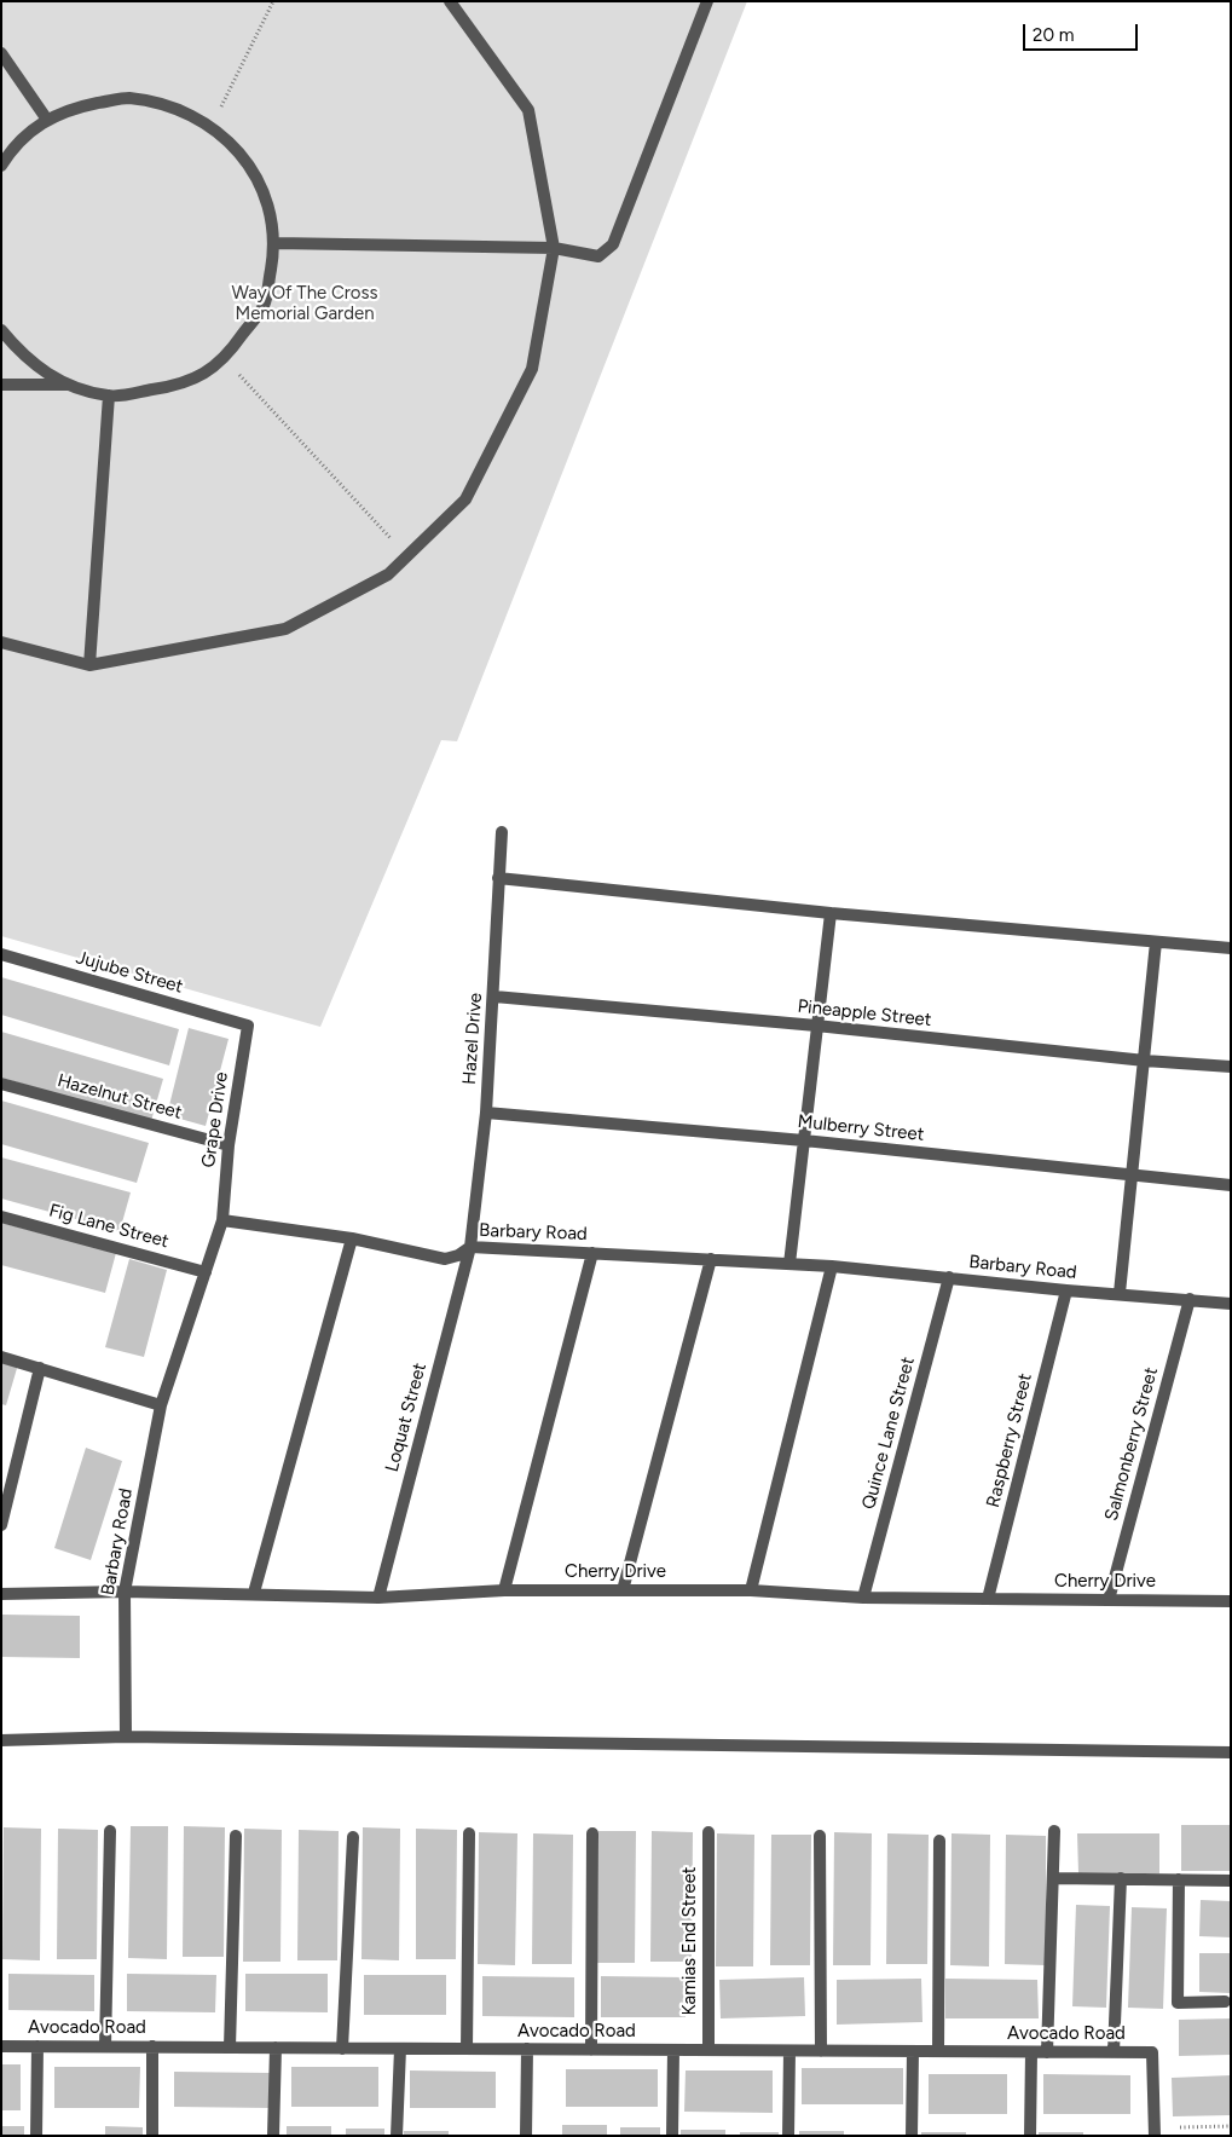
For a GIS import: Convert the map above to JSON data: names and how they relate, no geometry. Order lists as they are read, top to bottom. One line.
{"streets":{"street":["Jujube Street","Pineapple Street","Hazel Drive","Hazelnut Street","Grape Drive","Mulberry Street","Fig Lane Street","Barbary Road","Loquat Street","Quince Lane Street","Raspberry Street","Salmonberry Street","Cherry Drive","Kamias End Street","Avocado Road"]},"crossings":[["Jujube Street","Grape Drive"],["Pineapple Street","Hazel Drive"],["Hazel Drive","Mulberry Street"],["Hazel Drive","Barbary Road"],["Hazel Drive","Loquat Street"],["Hazelnut Street","Grape Drive"],["Grape Drive","Barbary Road"],["Fig Lane Street","Barbary Road"],["Barbary Road","Loquat Street"],["Barbary Road","Quince Lane Street"],["Barbary Road","Raspberry Street"],["Barbary Road","Salmonberry Street"],["Barbary Road","Cherry Drive"],["Loquat Street","Cherry Drive"],["Quince Lane Street","Cherry Drive"],["Raspberry Street","Cherry Drive"],["Salmonberry Street","Cherry Drive"],["Kamias End Street","Avocado Road"]],"parks":["Way Of The Cross Memorial Garden"],"scale_bar":"20 m"}
